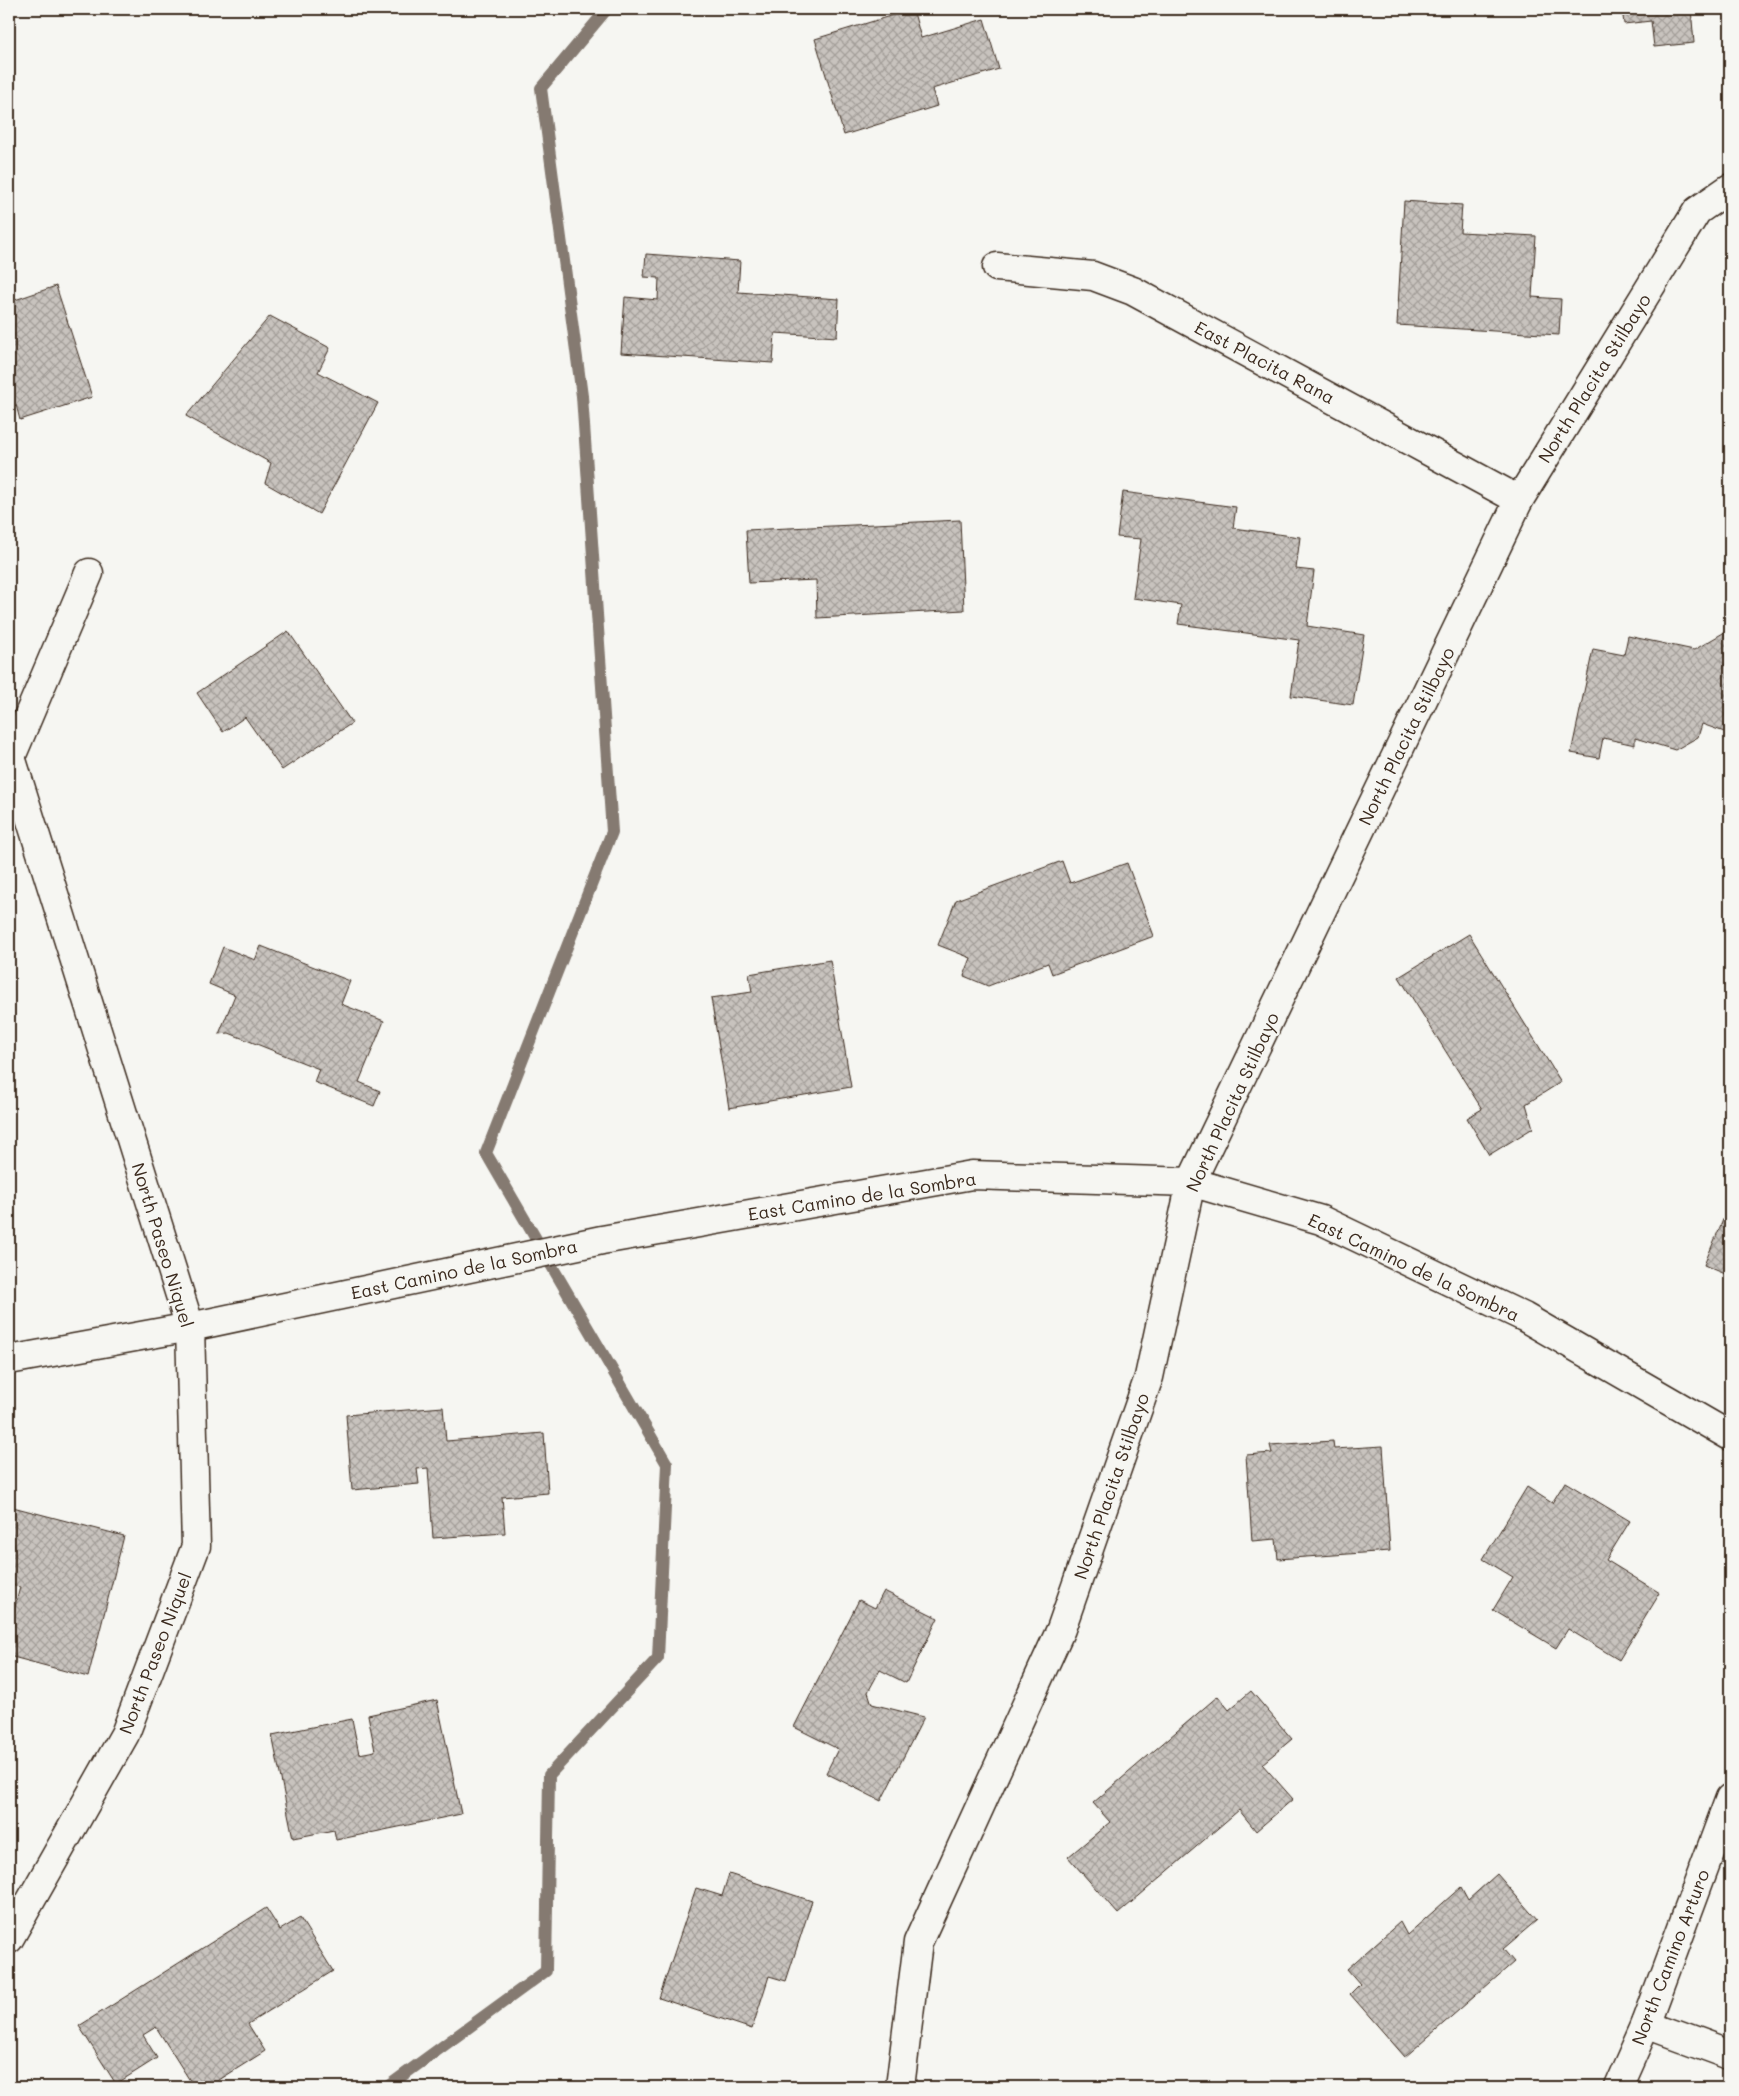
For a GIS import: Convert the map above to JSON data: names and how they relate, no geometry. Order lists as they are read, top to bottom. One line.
{"streets":{"street":["East Placita Rana","North Placita Stilbayo","East Camino de la Sombra","North Paseo Niquel","North Camino Arturo"]},"crossings":[["East Placita Rana","North Placita Stilbayo"],["North Placita Stilbayo","East Camino de la Sombra"],["East Camino de la Sombra","North Paseo Niquel"]]}
